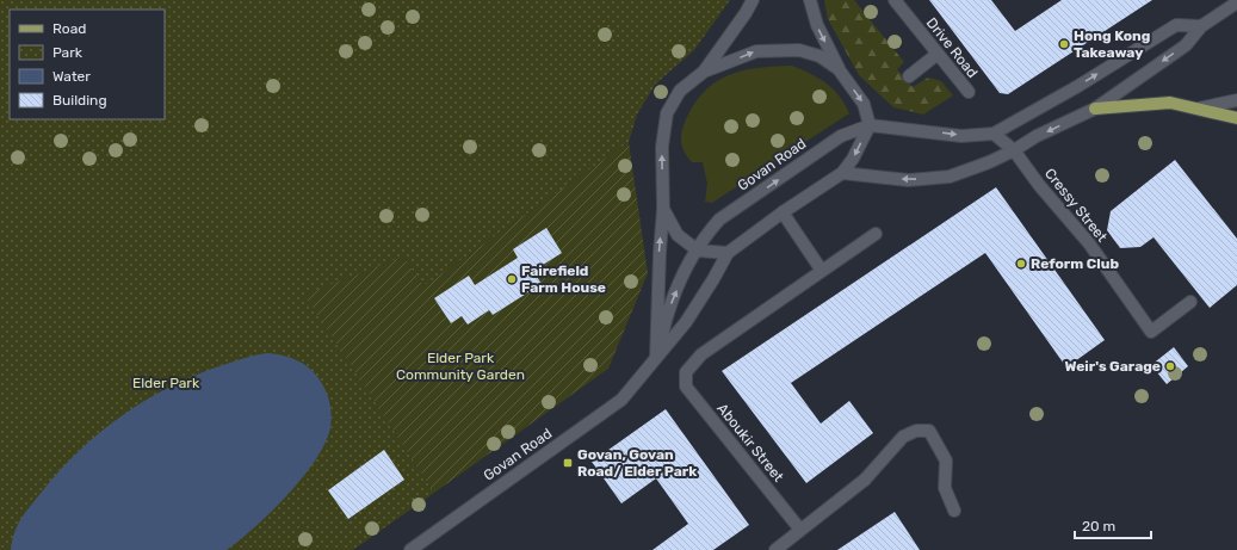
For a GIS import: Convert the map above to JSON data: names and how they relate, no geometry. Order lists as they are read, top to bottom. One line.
{"streets":{"street":["Drive Road","Govan Road","Cressy Street","Aboukir Street"]},"parks":["Elder Park Community Garden","Elder Park"],"places":{"other":["Hong Kong Takeaway","Reform Club","Fairefield Farm House","Weir's Garage"],"transit":["Govan, Govan Road/ Elder Park"]},"legend":["Road","Park","Water","Building"],"scale_bar":"20 m"}
